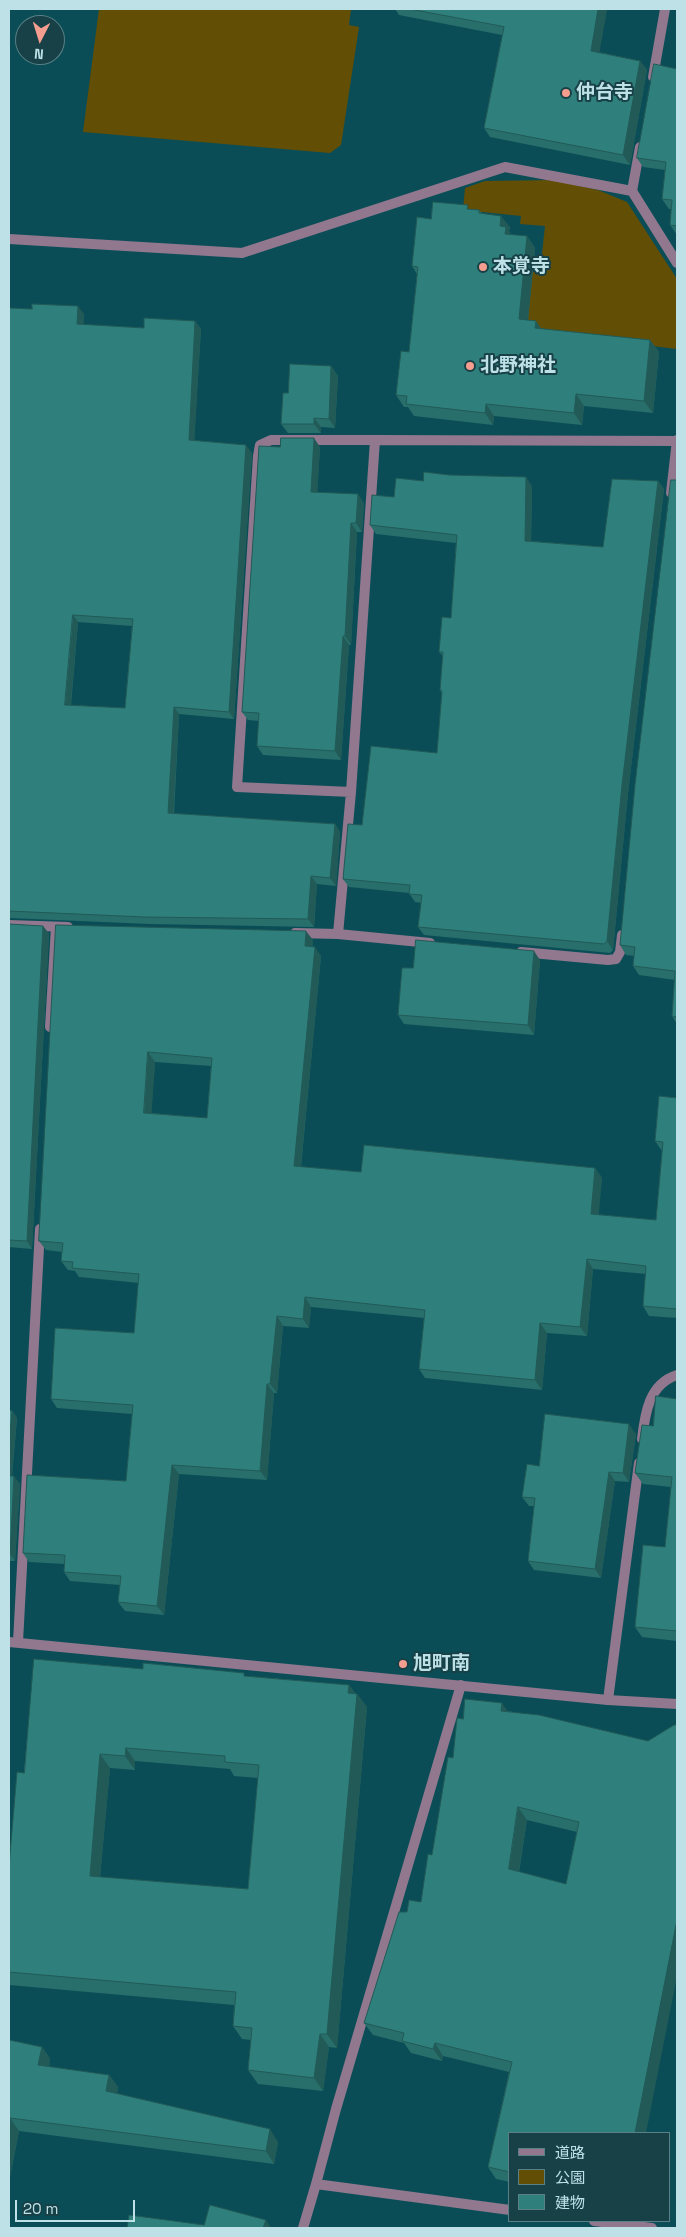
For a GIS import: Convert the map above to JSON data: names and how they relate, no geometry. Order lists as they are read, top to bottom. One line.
{"places":["仲台寺","本覚寺","北野神社","旭町南"],"legend":["道路","公園","建物"],"scale_bar":"20 m","north":"bottom"}
